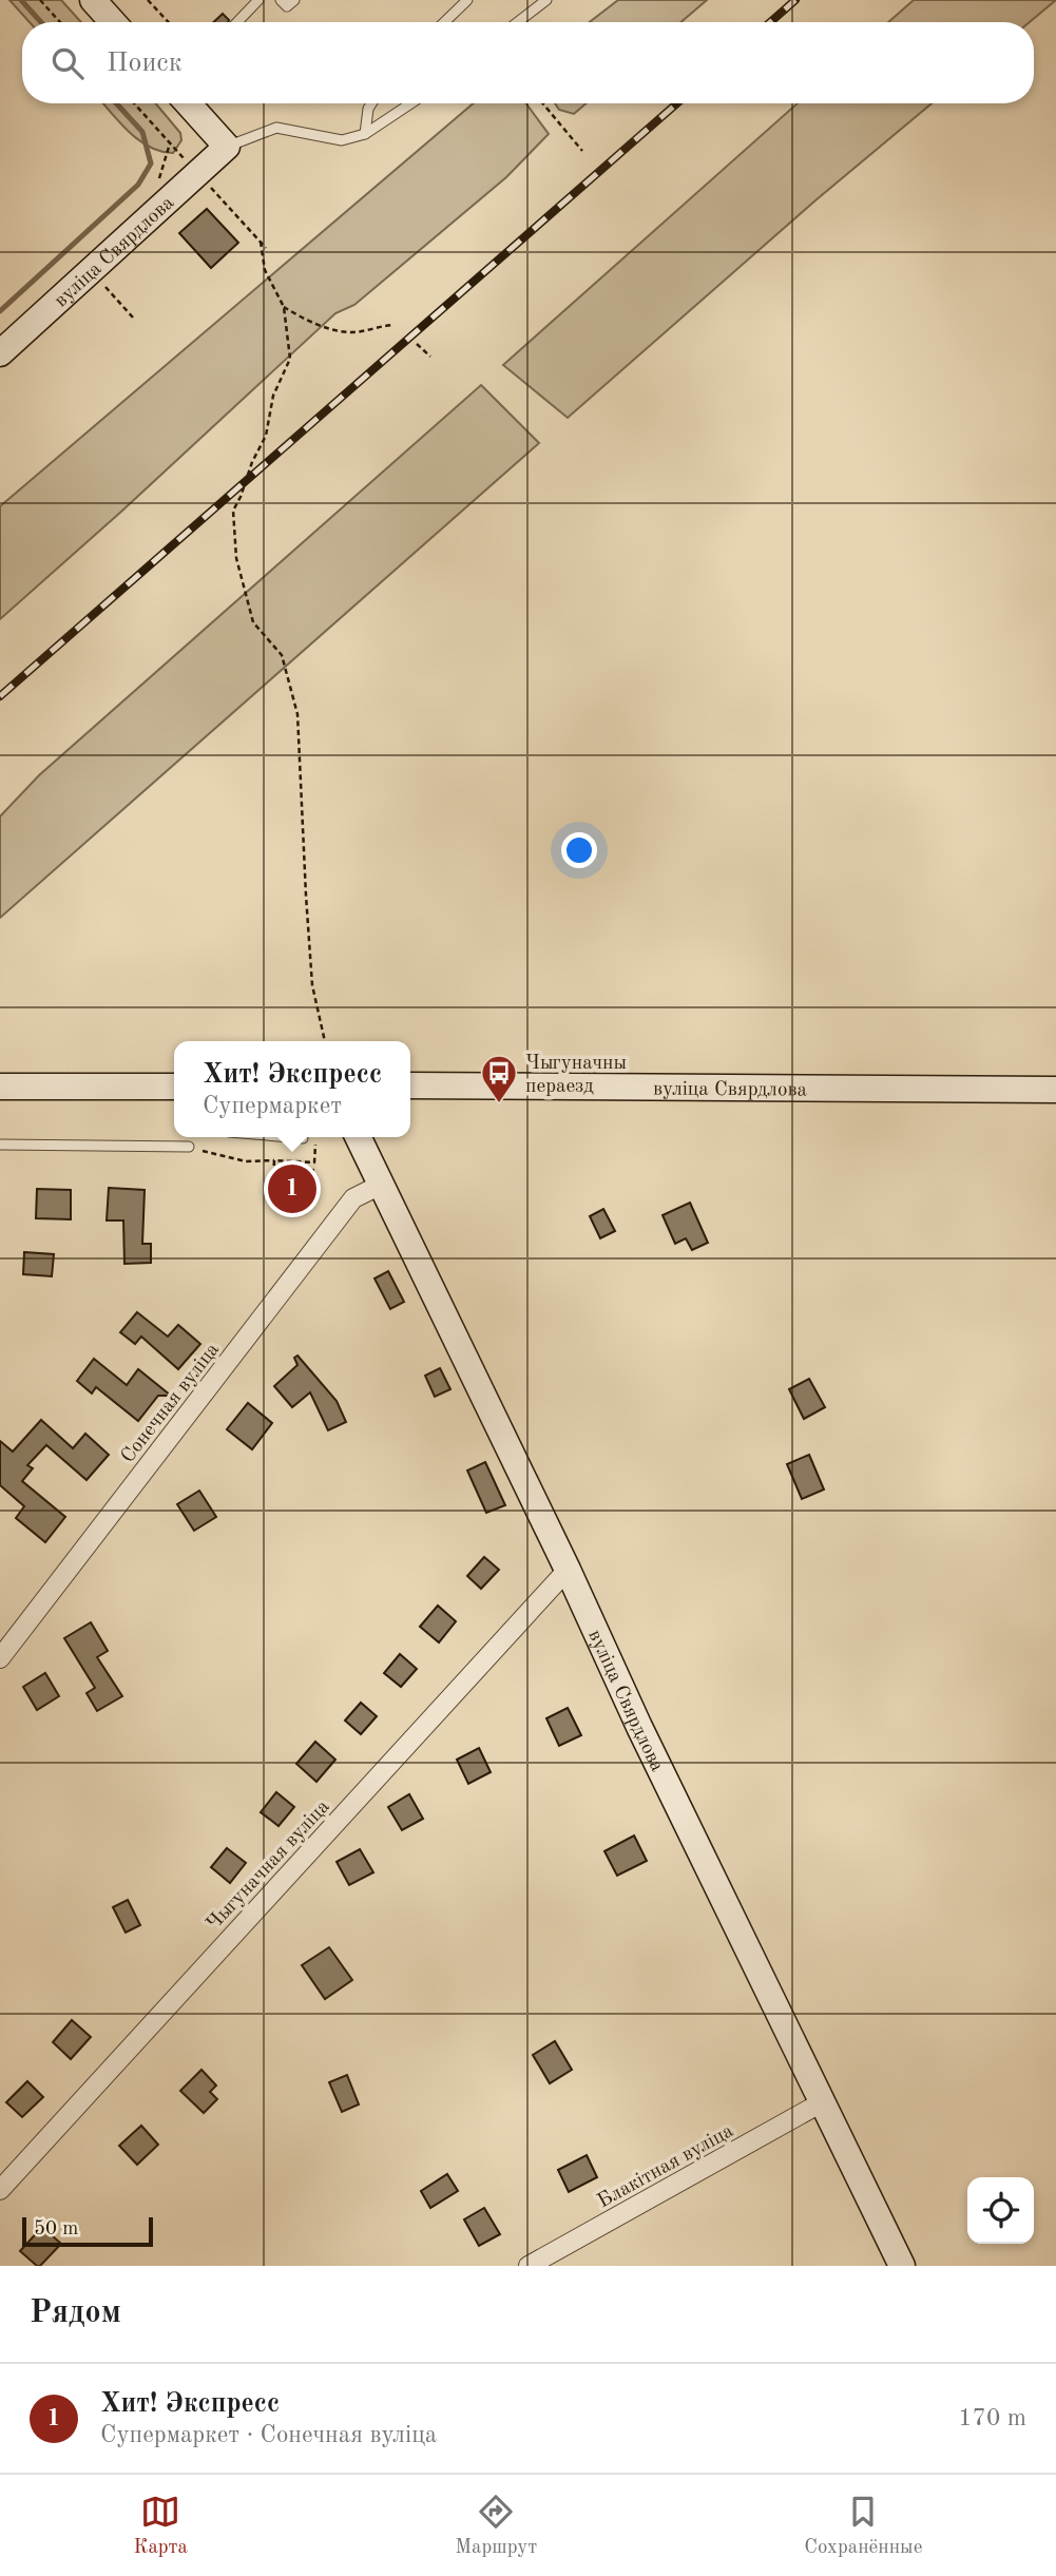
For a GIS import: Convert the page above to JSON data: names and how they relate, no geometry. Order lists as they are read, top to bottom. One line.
{"streets":{"street":["вуліца Свярдлова","Сонечная вуліца","Чыгуначная вуліца","Блакітная вуліца"]},"crossings":[["вуліца Свярдлова","Сонечная вуліца"],["вуліца Свярдлова","Чыгуначная вуліца"],["вуліца Свярдлова","Блакітная вуліца"]],"places":{"bus stop":["Чыгуначны пераезд"]},"scale_bar":"50 m","page":{"search":"Поиск","popup":["Хит! Экспресс","Супермаркет"],"pins":"1","scale":"50 m","heading":"Рядом","list":[{"mark":"1","name":"Хит! Экспресс","note":"Супермаркет · Сонечная вуліца","value":"170 m"}],"nav":["Карта","Маршрут","Сохранённые"]}}
